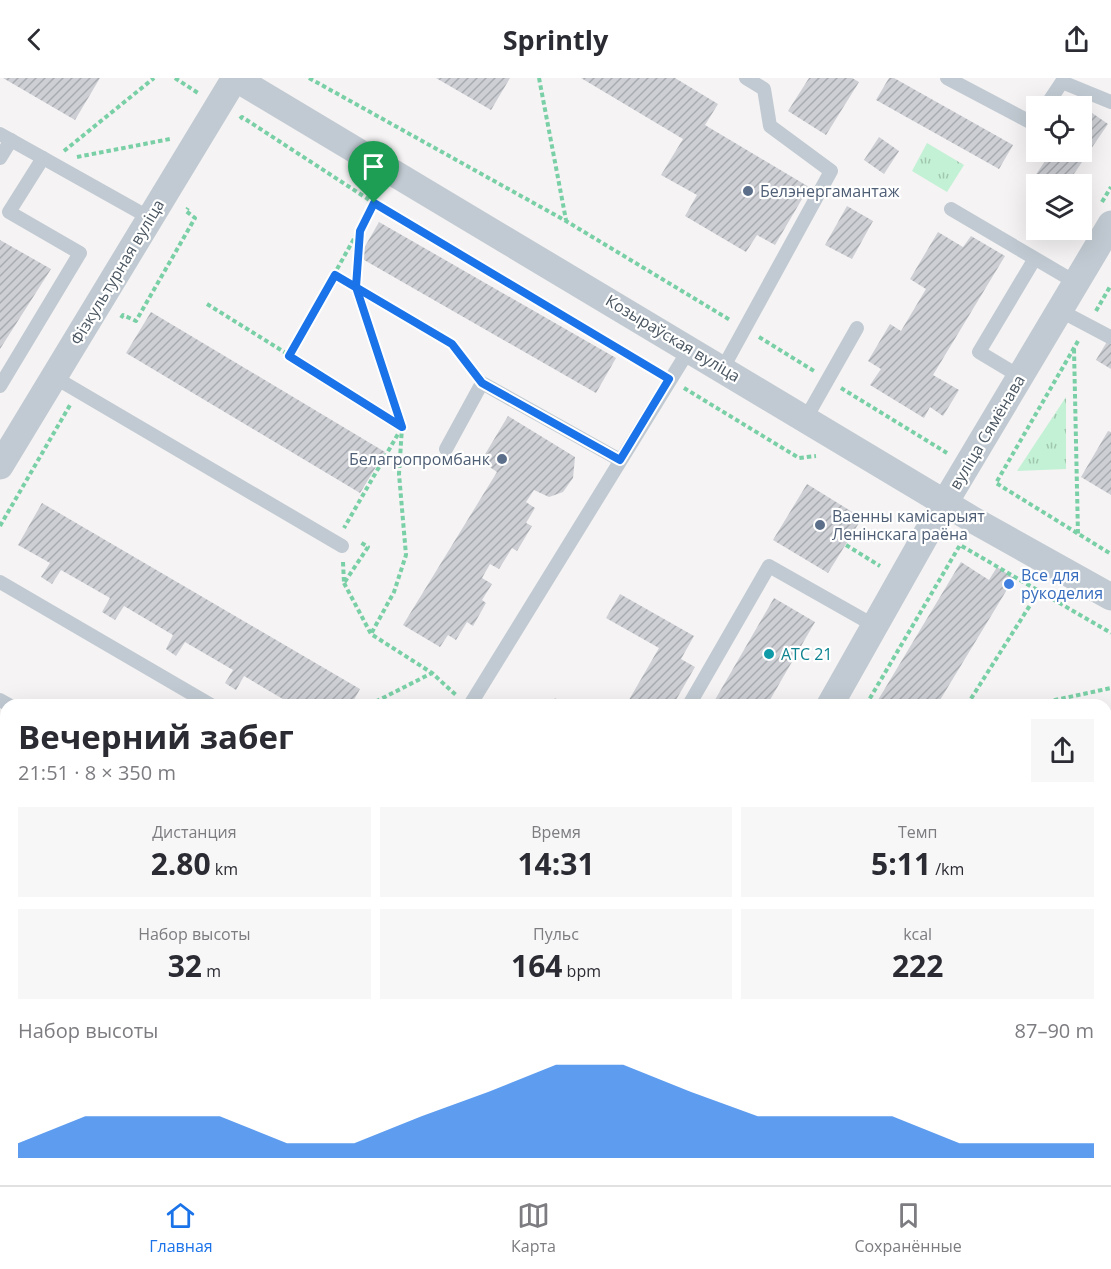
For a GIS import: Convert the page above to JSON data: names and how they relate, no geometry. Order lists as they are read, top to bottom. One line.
{"streets":{"street":["Фізкультурная вуліца","Козыраўская вуліца","вуліца Сямёнава"]},"crossings":[["Фізкультурная вуліца","Козыраўская вуліца"],["Козыраўская вуліца","вуліца Сямёнава"]],"places":["Белэнергамантаж","Белагропромбанк","Ваенны камісарыят Ленінскага раёна","Все для рукоделия","АТС 21"],"page":{"header":"Sprintly","heading":["Вечерний забег","21:51 · 8 × 350 m"],"stats":[["Дистанция","2.80 km"],["Время","14:31"],["Темп","5:11 /km"],["Набор высоты","32 m"],["Пульс","164 bpm"],["kcal","222"]],"chart":["Набор высоты","87–90 m"],"tabs":["Главная","Карта","Сохранённые"]}}
